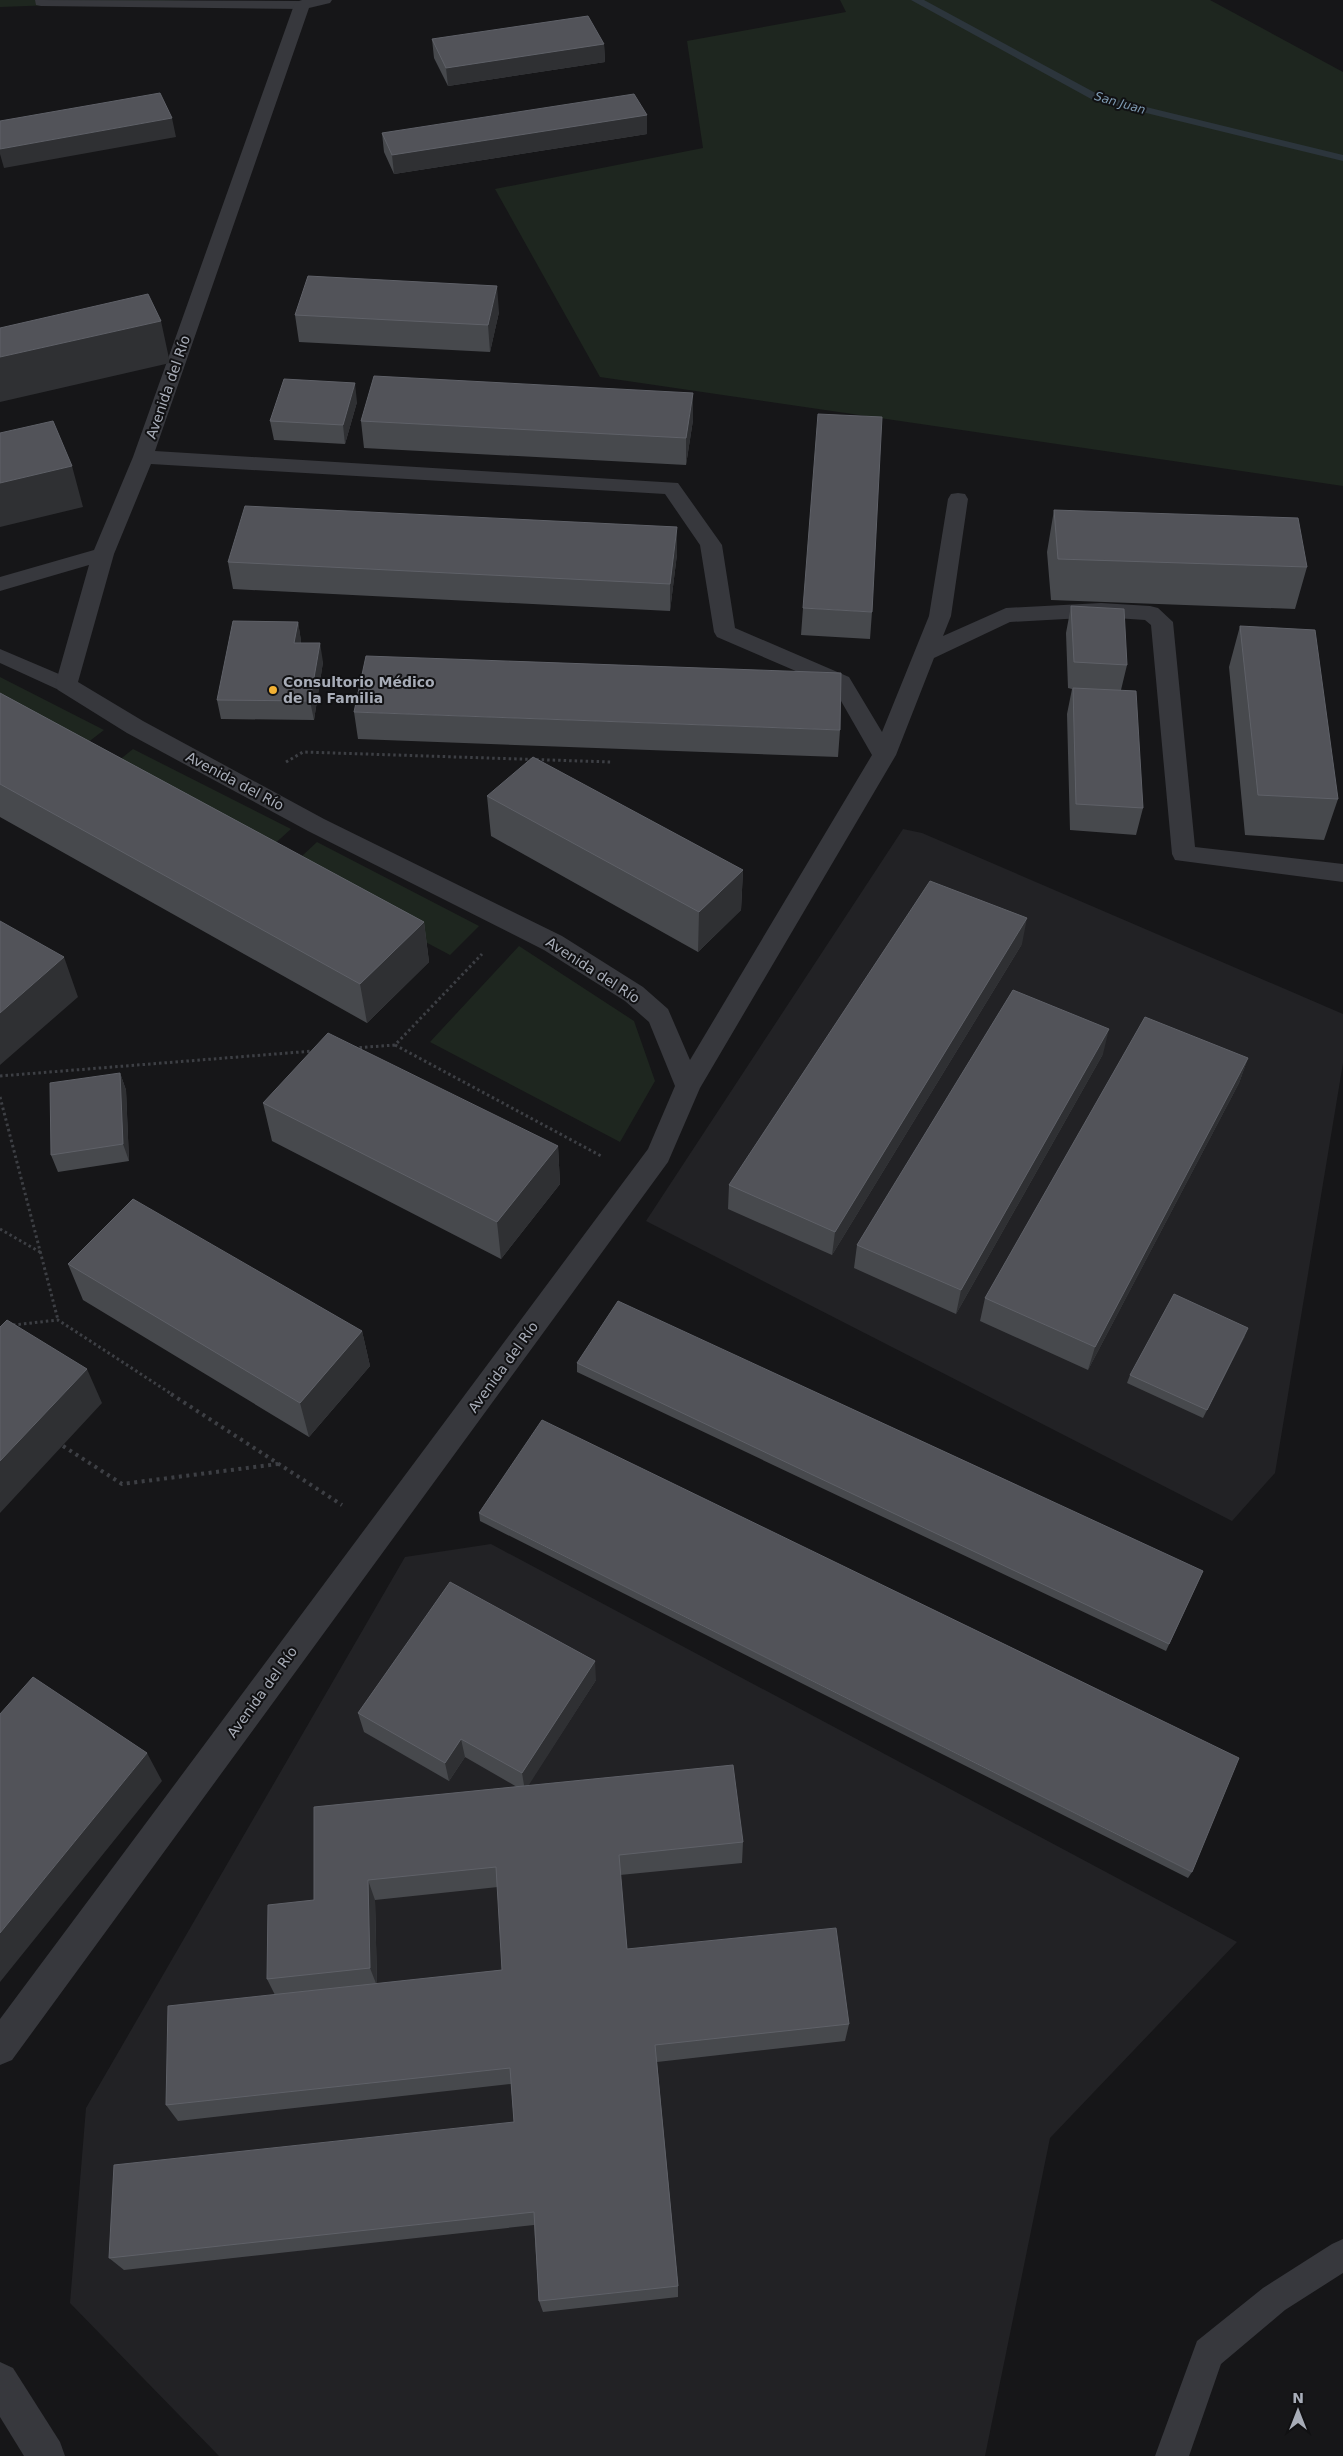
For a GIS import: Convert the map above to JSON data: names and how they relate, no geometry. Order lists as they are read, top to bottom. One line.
{"streets":{"street":["Avenida del Río"]},"water":["San Juan"],"places":["Consultorio Médico de la Familia"],"north":"top"}
